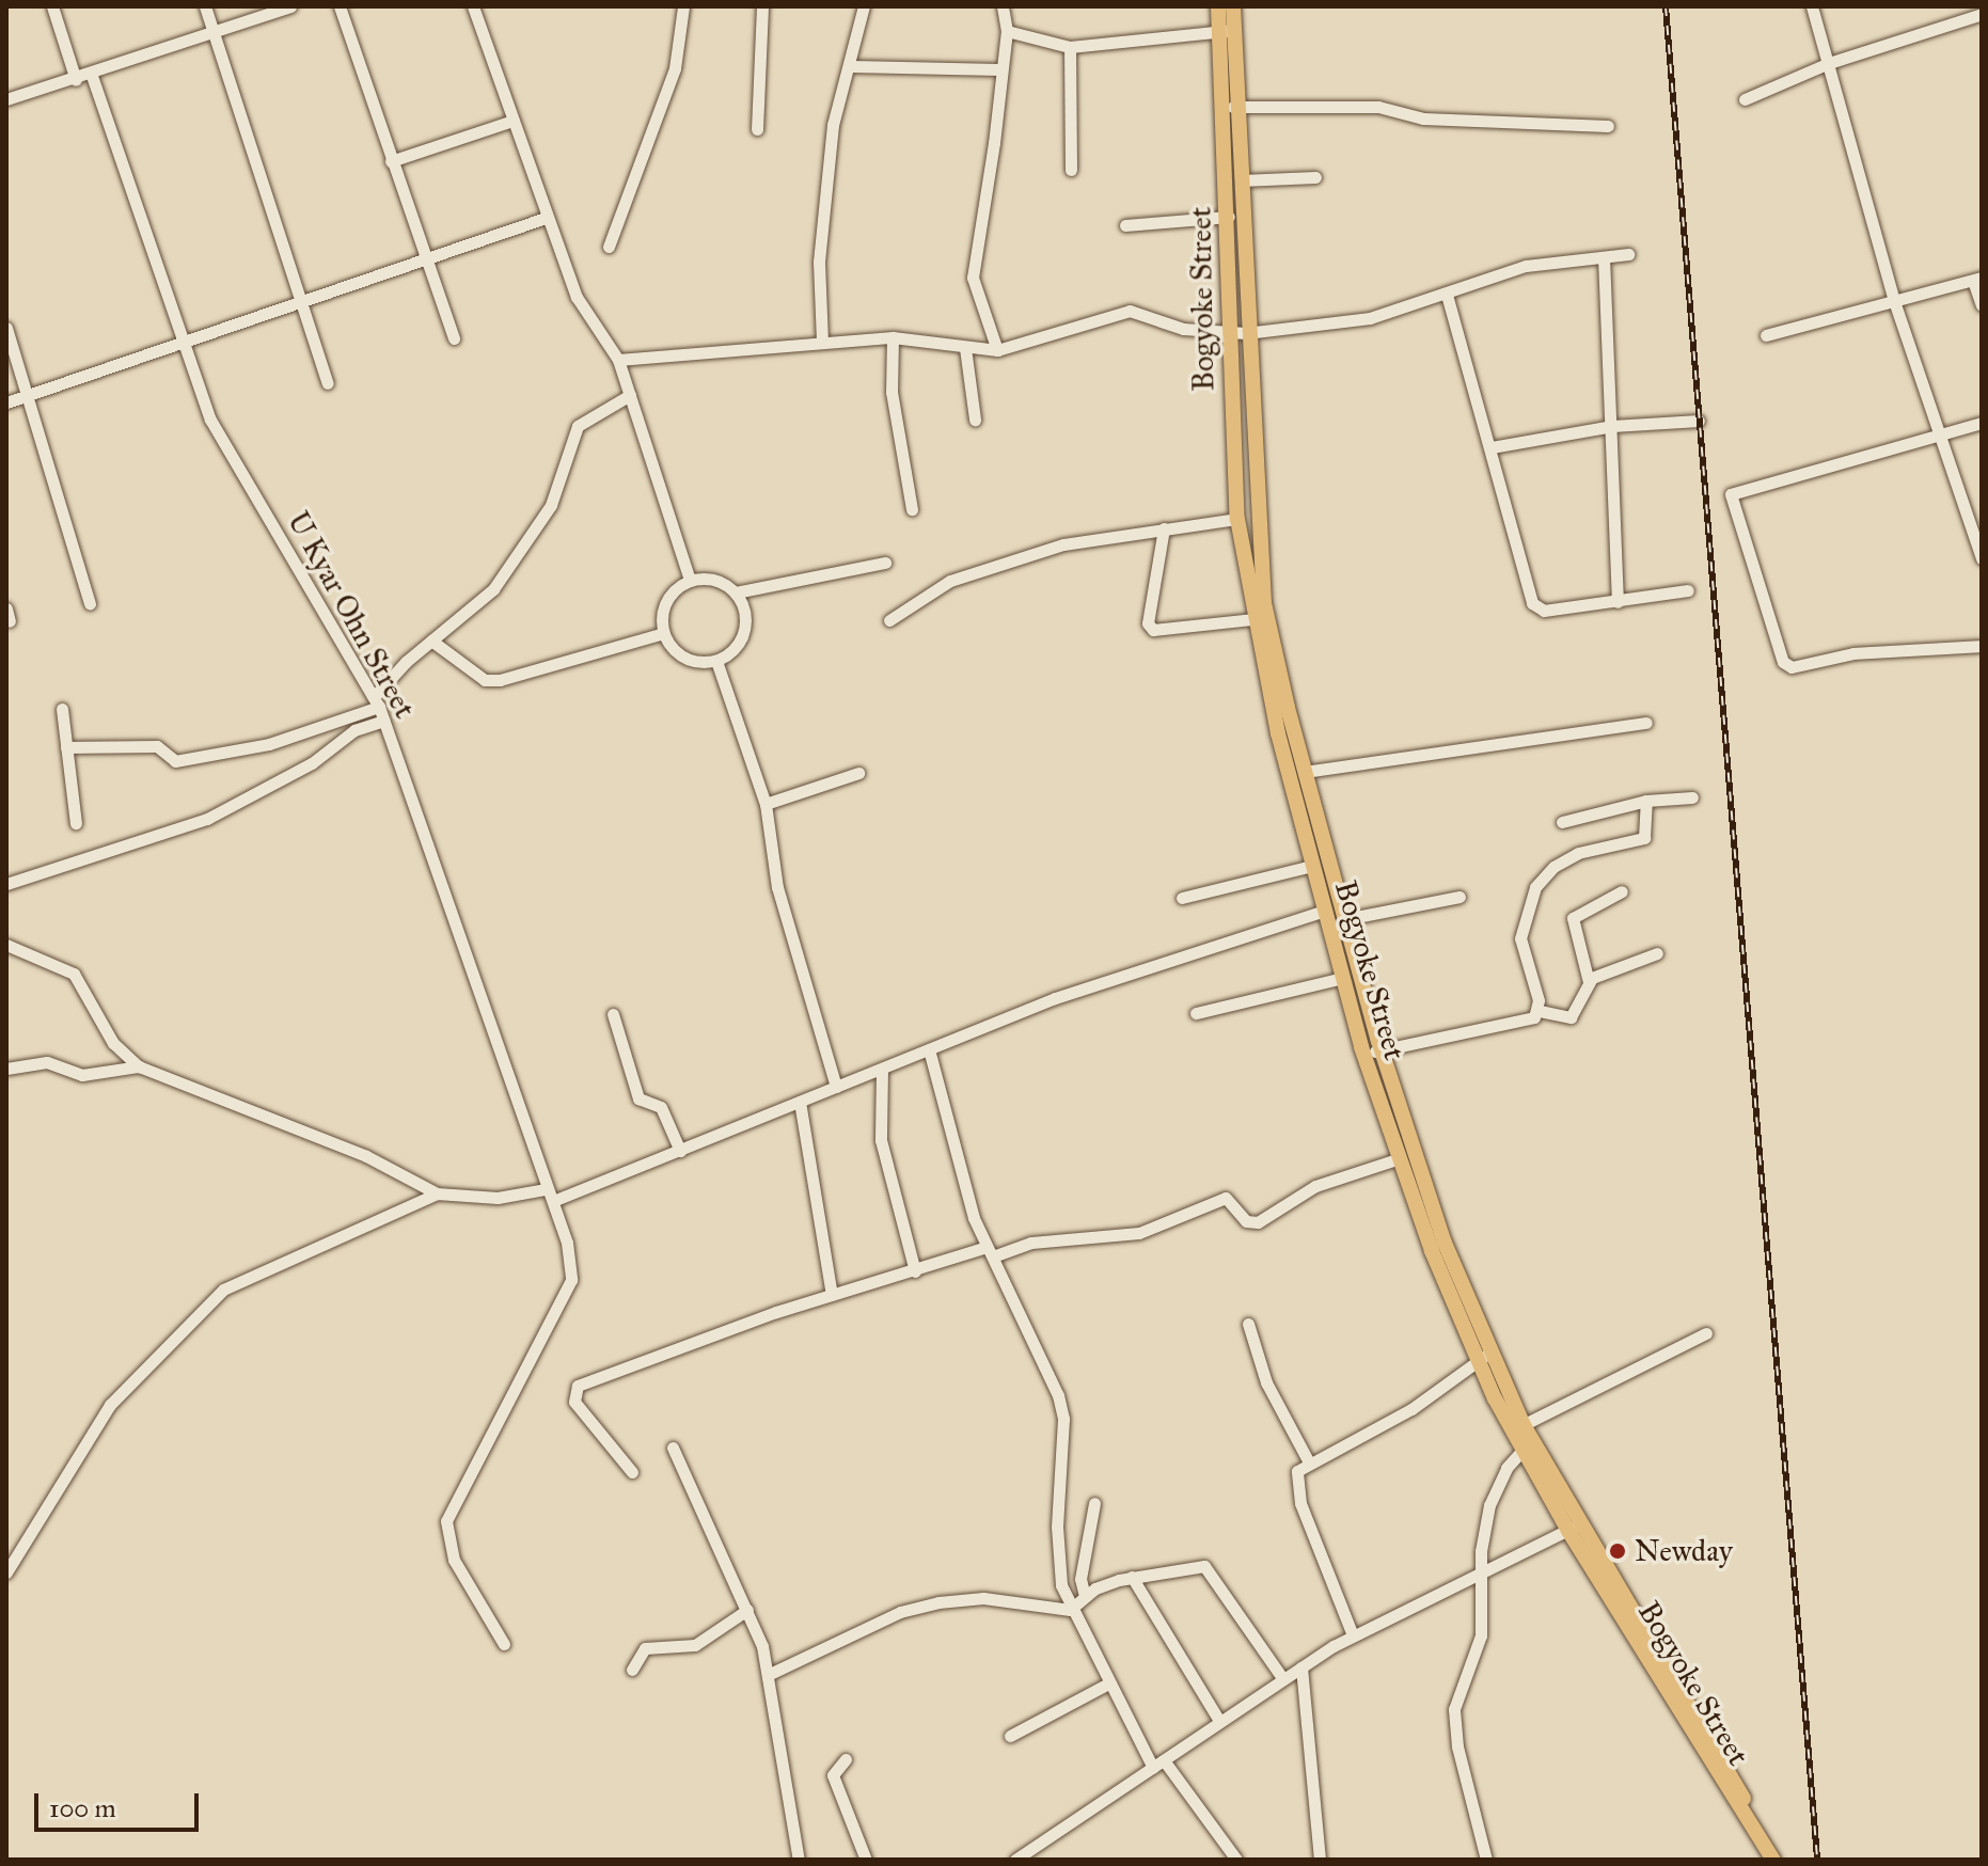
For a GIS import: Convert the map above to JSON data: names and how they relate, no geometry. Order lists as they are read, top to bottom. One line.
{"streets":{"main road":["Bogyoke Street"],"street":["U Kyar Ohn Street"]},"places":["Newday"],"scale_bar":"100 m"}
